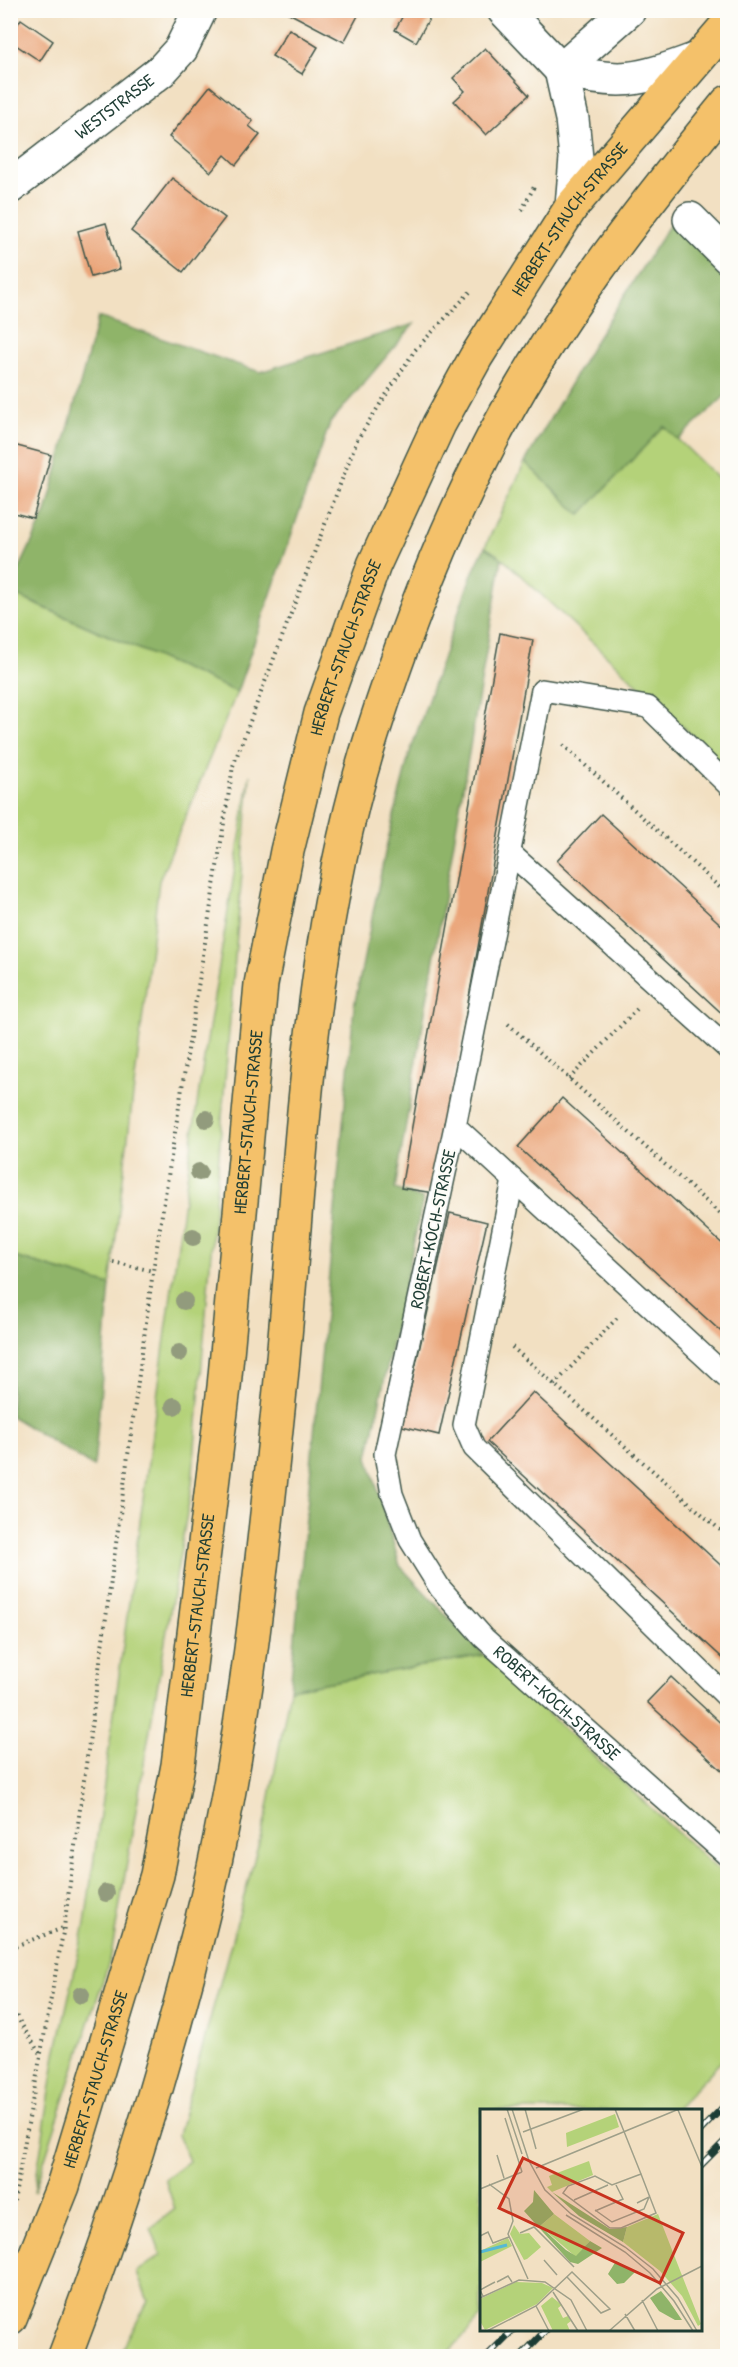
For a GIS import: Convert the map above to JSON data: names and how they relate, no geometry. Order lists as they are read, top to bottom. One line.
{"streets":{"main road":["HERBERT-STAUCH-STRASSE"],"street":["WESTSTRASSE"],"lane":["ROBERT-KOCH-STRASSE"]}}
